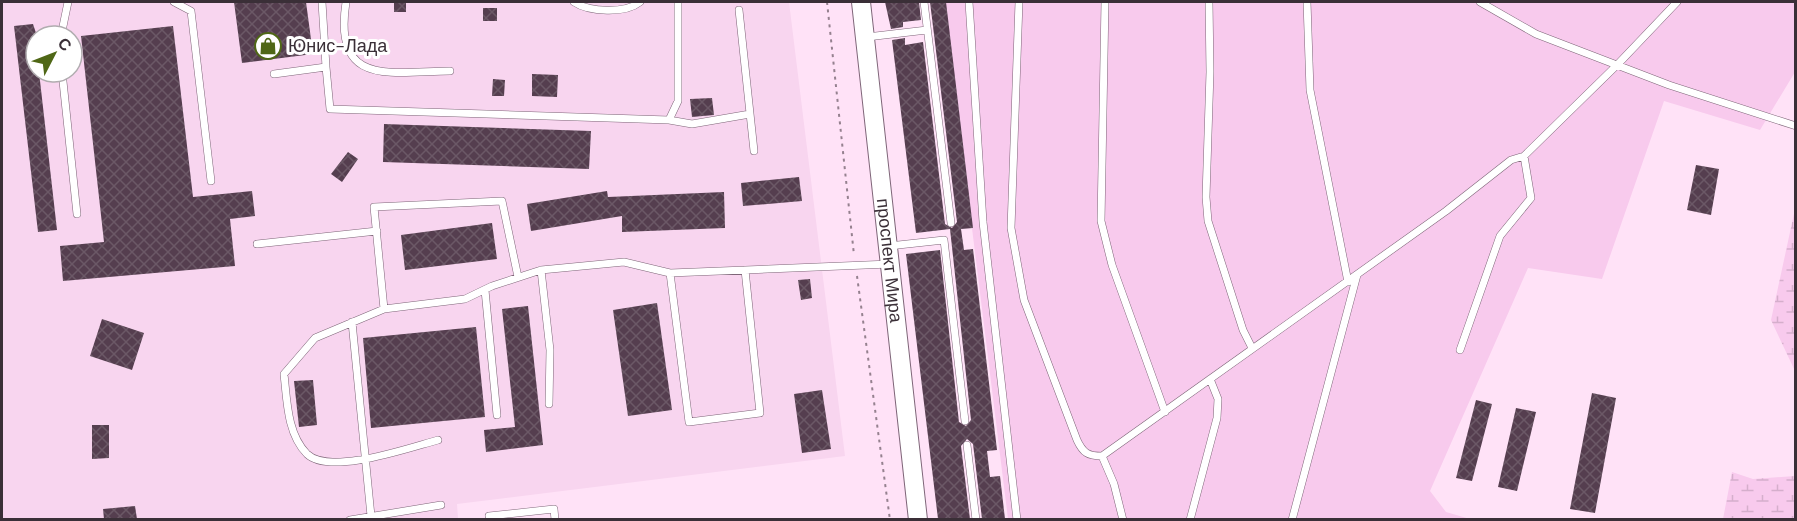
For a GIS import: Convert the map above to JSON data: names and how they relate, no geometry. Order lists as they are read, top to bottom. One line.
{"streets":{"street":["проспект Мира"]},"places":{"shop":["Юнис-Лада"]},"north":"top right"}
